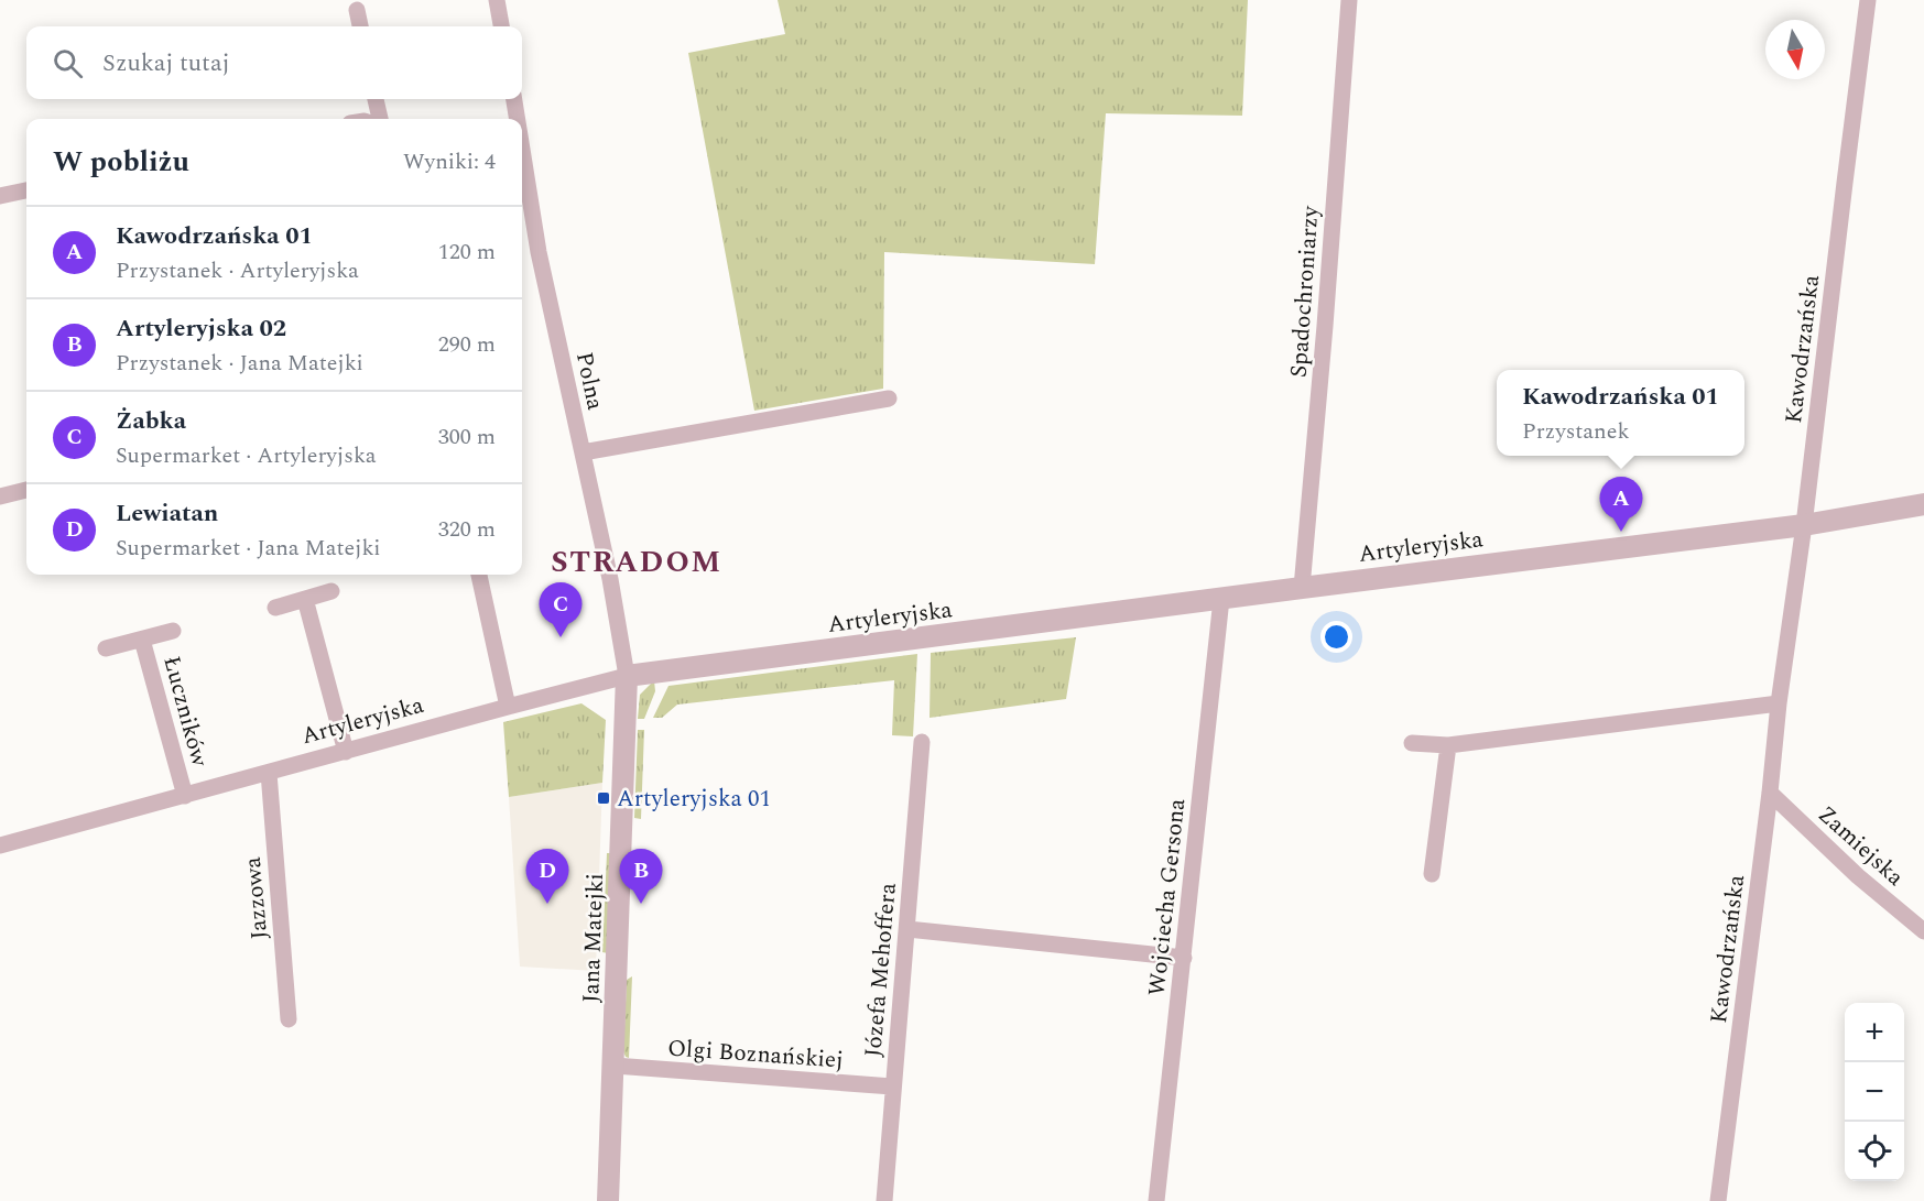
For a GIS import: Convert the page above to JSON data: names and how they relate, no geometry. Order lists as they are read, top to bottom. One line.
{"streets":{"street":["Spadochroniarzy","Kawodrzańska","Polna","Artyleryjska","Łuczników","Zamiejska","Wojciecha Gersona","Jazzowa","Jana Matejki","Józefa Mehoffera","Olgi Boznańskiej"]},"crossings":[["Spadochroniarzy","Artyleryjska"],["Kawodrzańska","Artyleryjska"],["Kawodrzańska","Zamiejska"],["Polna","Artyleryjska"],["Polna","Jana Matejki"],["Artyleryjska","Łuczników"],["Artyleryjska","Wojciecha Gersona"],["Artyleryjska","Jazzowa"],["Artyleryjska","Jana Matejki"],["Jana Matejki","Olgi Boznańskiej"],["Józefa Mehoffera","Olgi Boznańskiej"]],"districts":["STRADOM"],"places":{"transit":["Artyleryjska 01"]},"north":"bottom","page":{"search":"Szukaj tutaj","heading":["W pobliżu","Wyniki: 4"],"list":[{"mark":"A","name":"Kawodrzańska 01","note":"Przystanek · Artyleryjska","value":"120 m"},{"mark":"B","name":"Artyleryjska 02","note":"Przystanek · Jana Matejki","value":"290 m"},{"mark":"C","name":"Żabka","note":"Supermarket · Artyleryjska","value":"300 m"},{"mark":"D","name":"Lewiatan","note":"Supermarket · Jana Matejki","value":"320 m"}],"popup":["Kawodrzańska 01","Przystanek"],"pins":["A","C","B","D"],"map_buttons":["+","−"]}}
